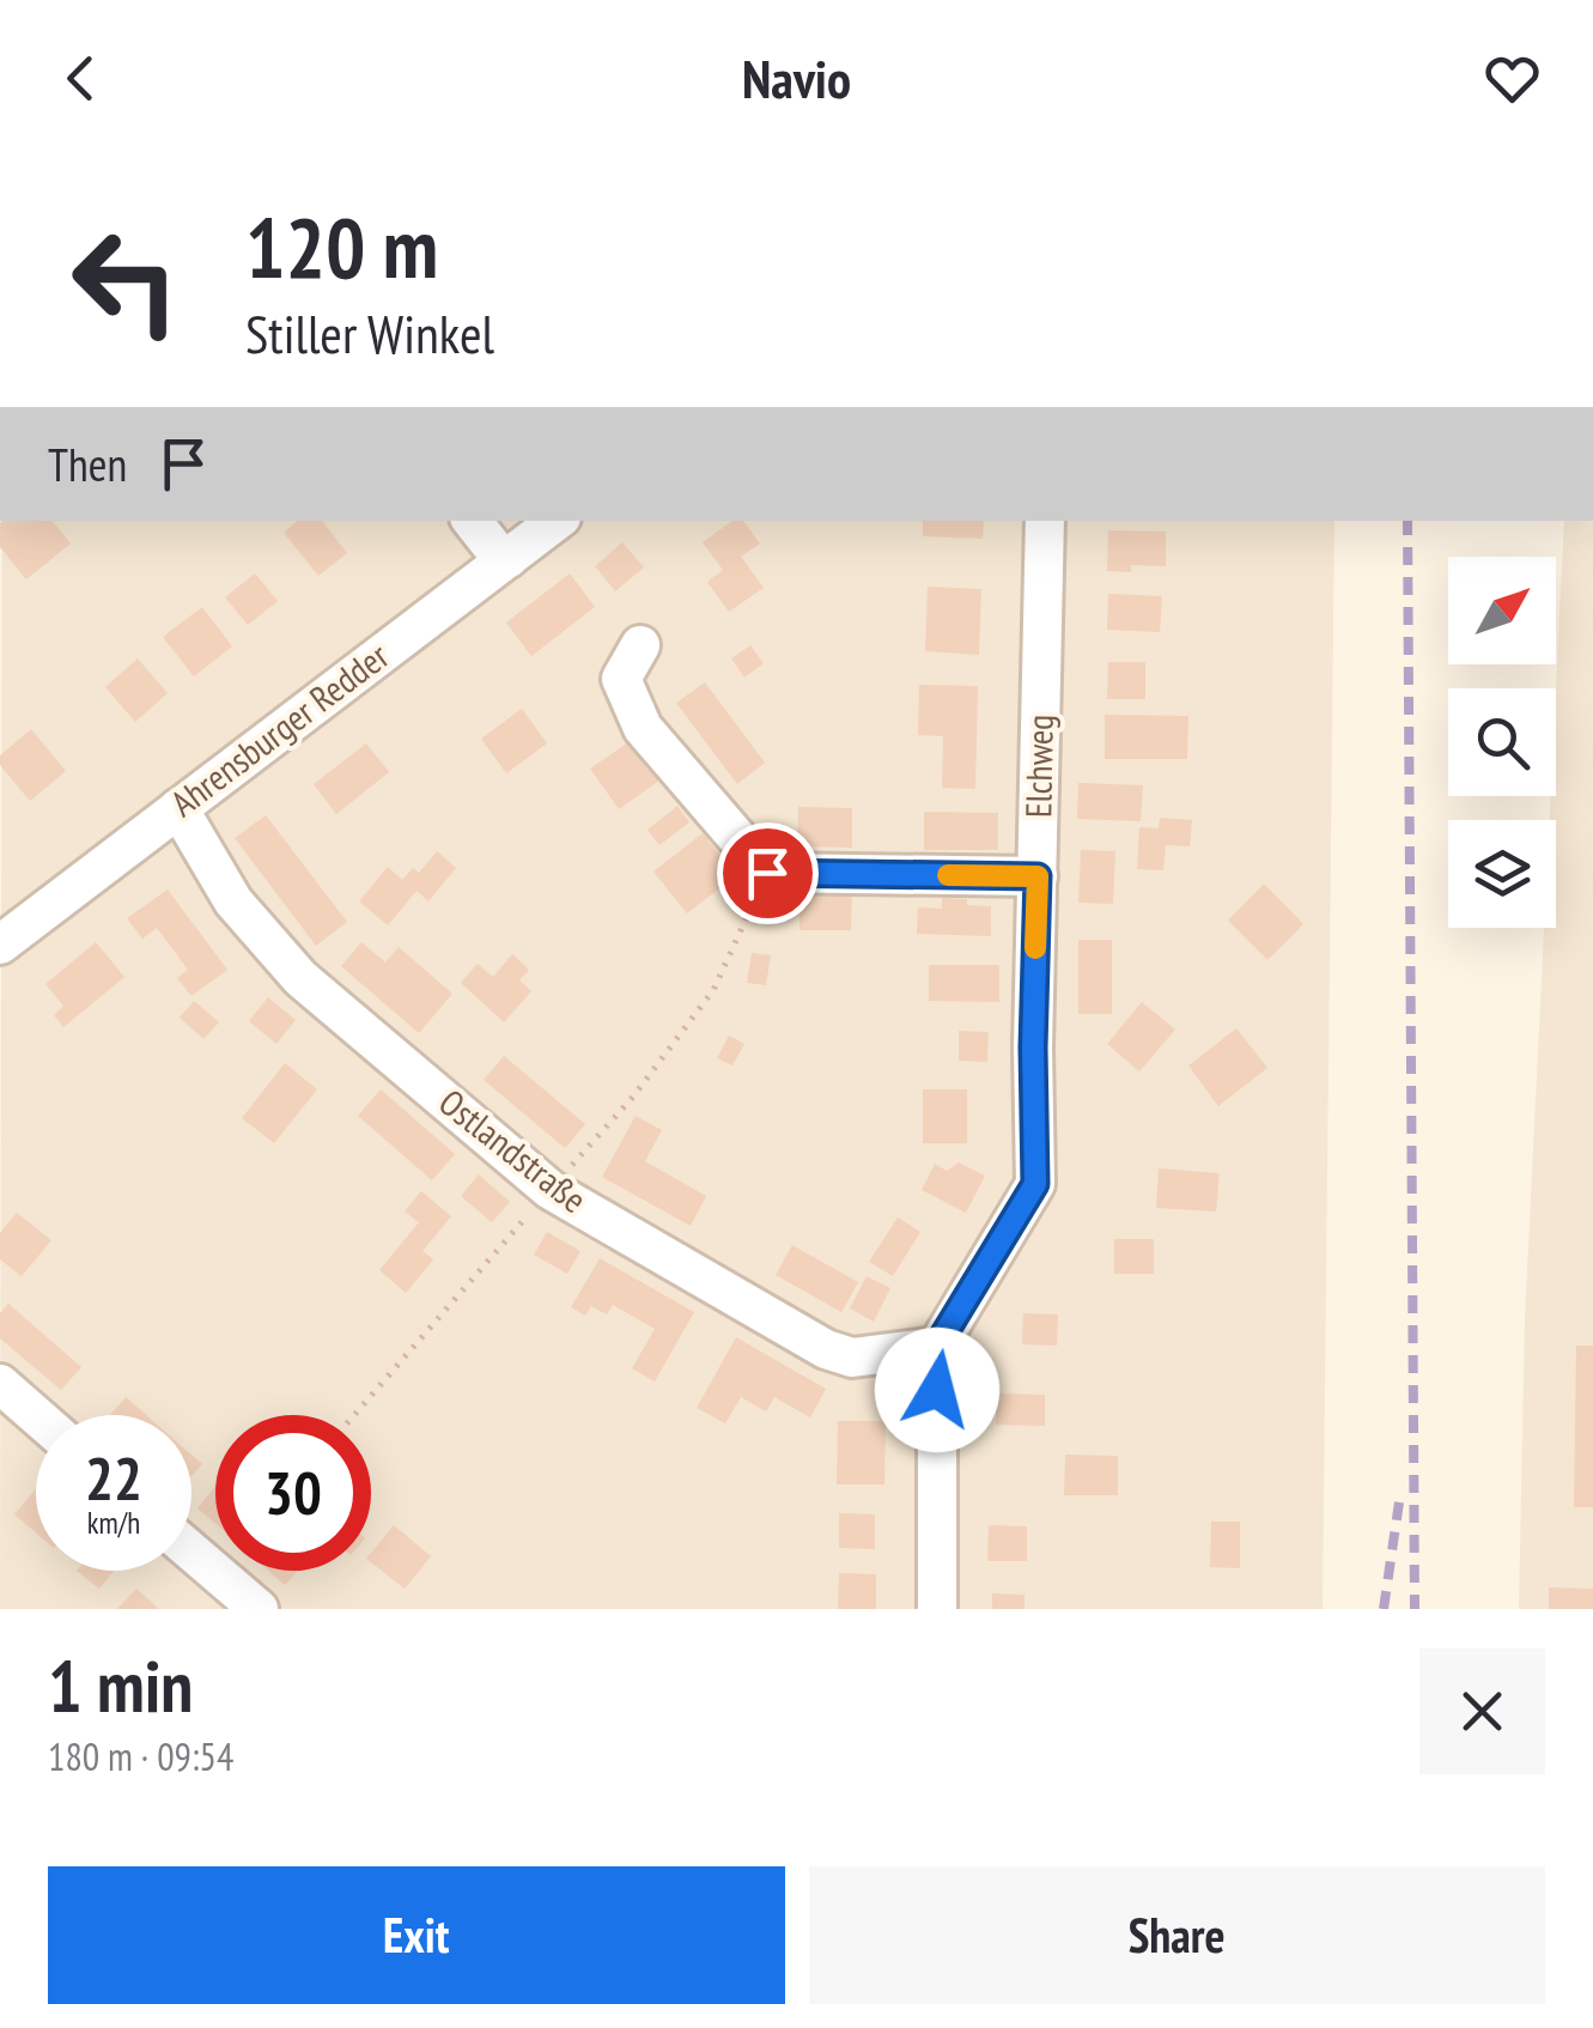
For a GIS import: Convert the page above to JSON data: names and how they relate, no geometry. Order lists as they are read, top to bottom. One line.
{"streets":{"street":["Ahrensburger Redder","Elchweg","Ostlandstraße"]},"crossings":[["Ahrensburger Redder","Ostlandstraße"],["Elchweg","Ostlandstraße"]],"north":"top right","page":{"header":"Navio","turn":["120 m","Stiller Winkel"],"then":"Then","speed":"22 km/h","limit":"30","heading":["1 min","180 m · 09:54"],"buttons":["Exit","Share"]}}
